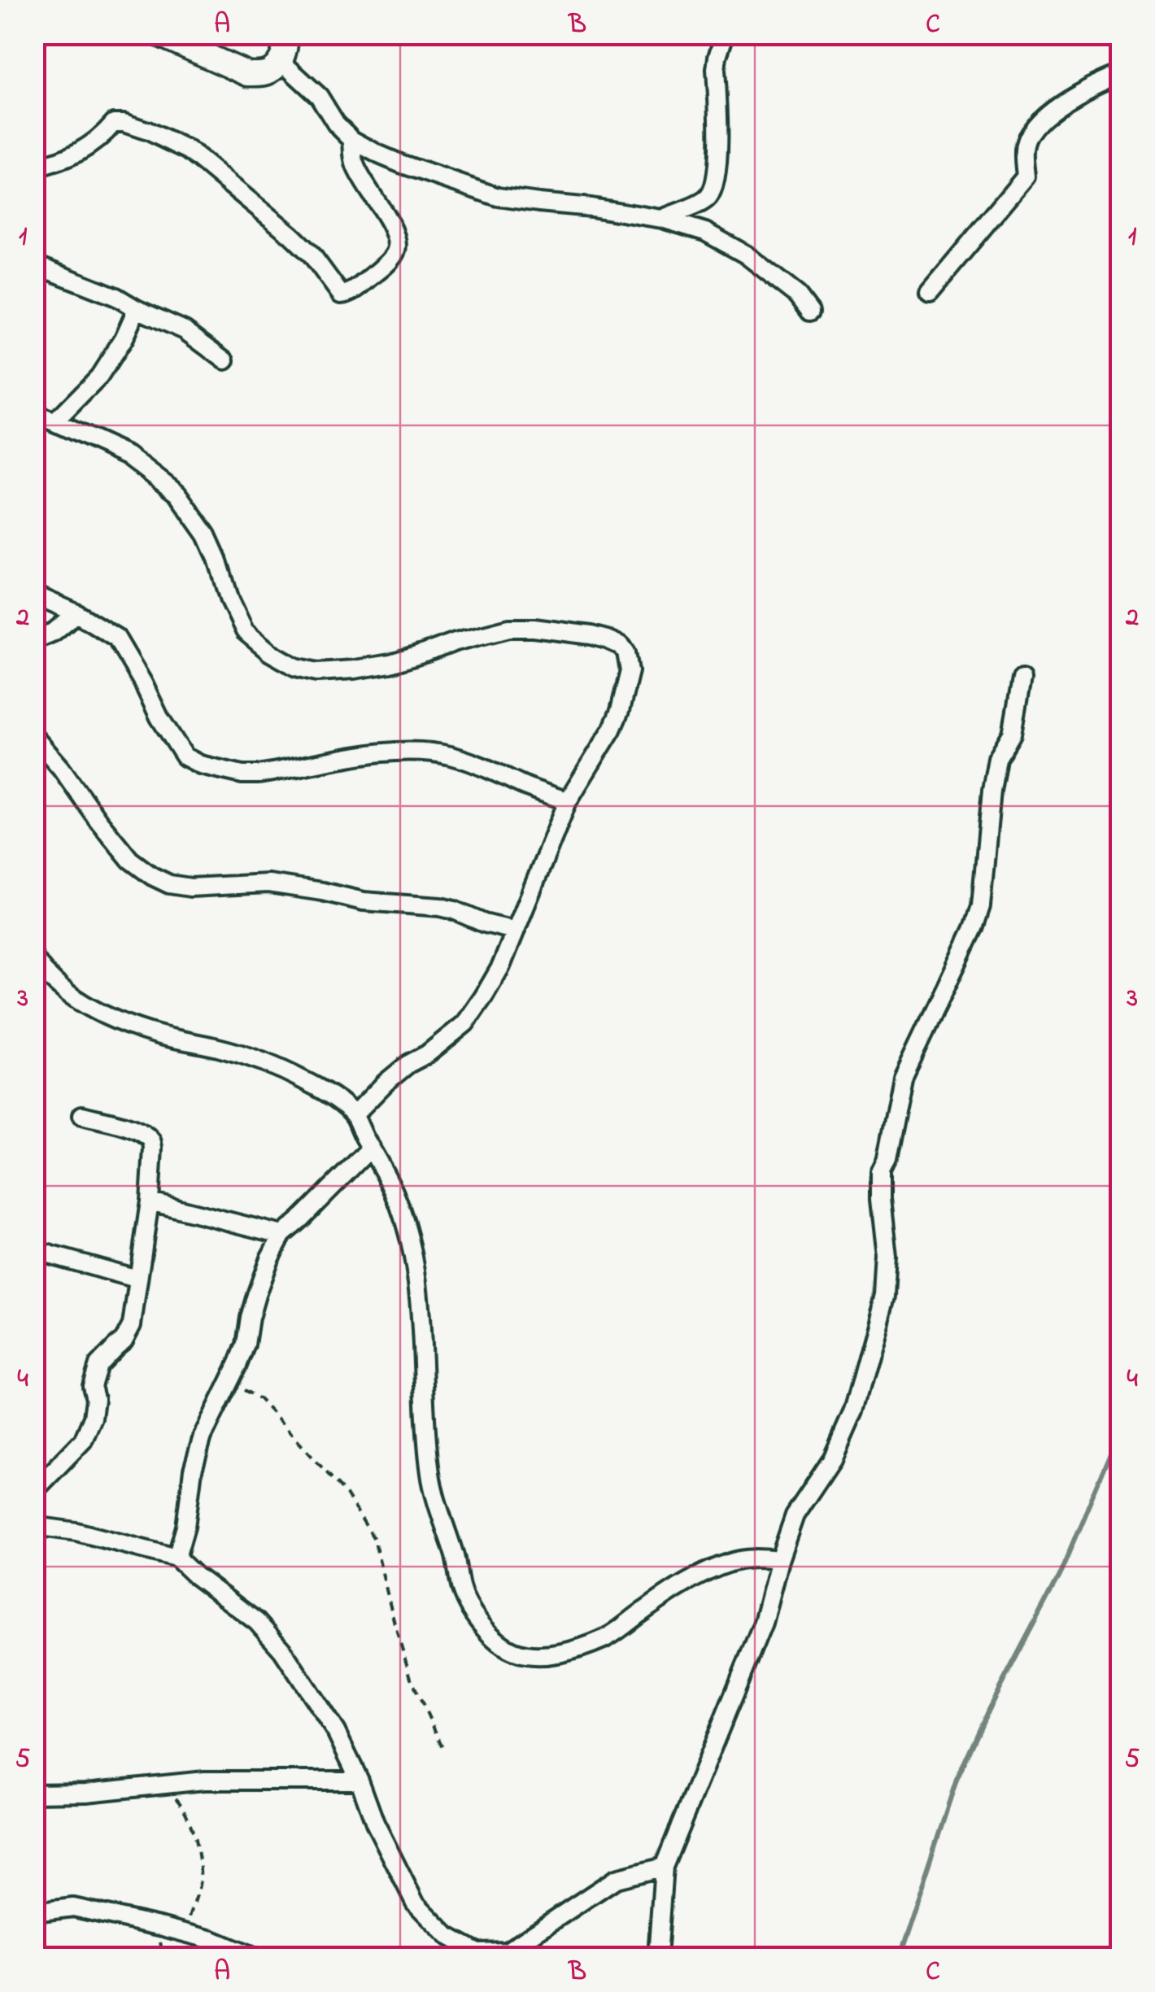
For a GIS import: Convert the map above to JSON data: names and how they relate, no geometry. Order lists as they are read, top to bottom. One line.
{"grid":{"columns":["A","B","C"],"rows":["1","2","3","4","5"]}}
